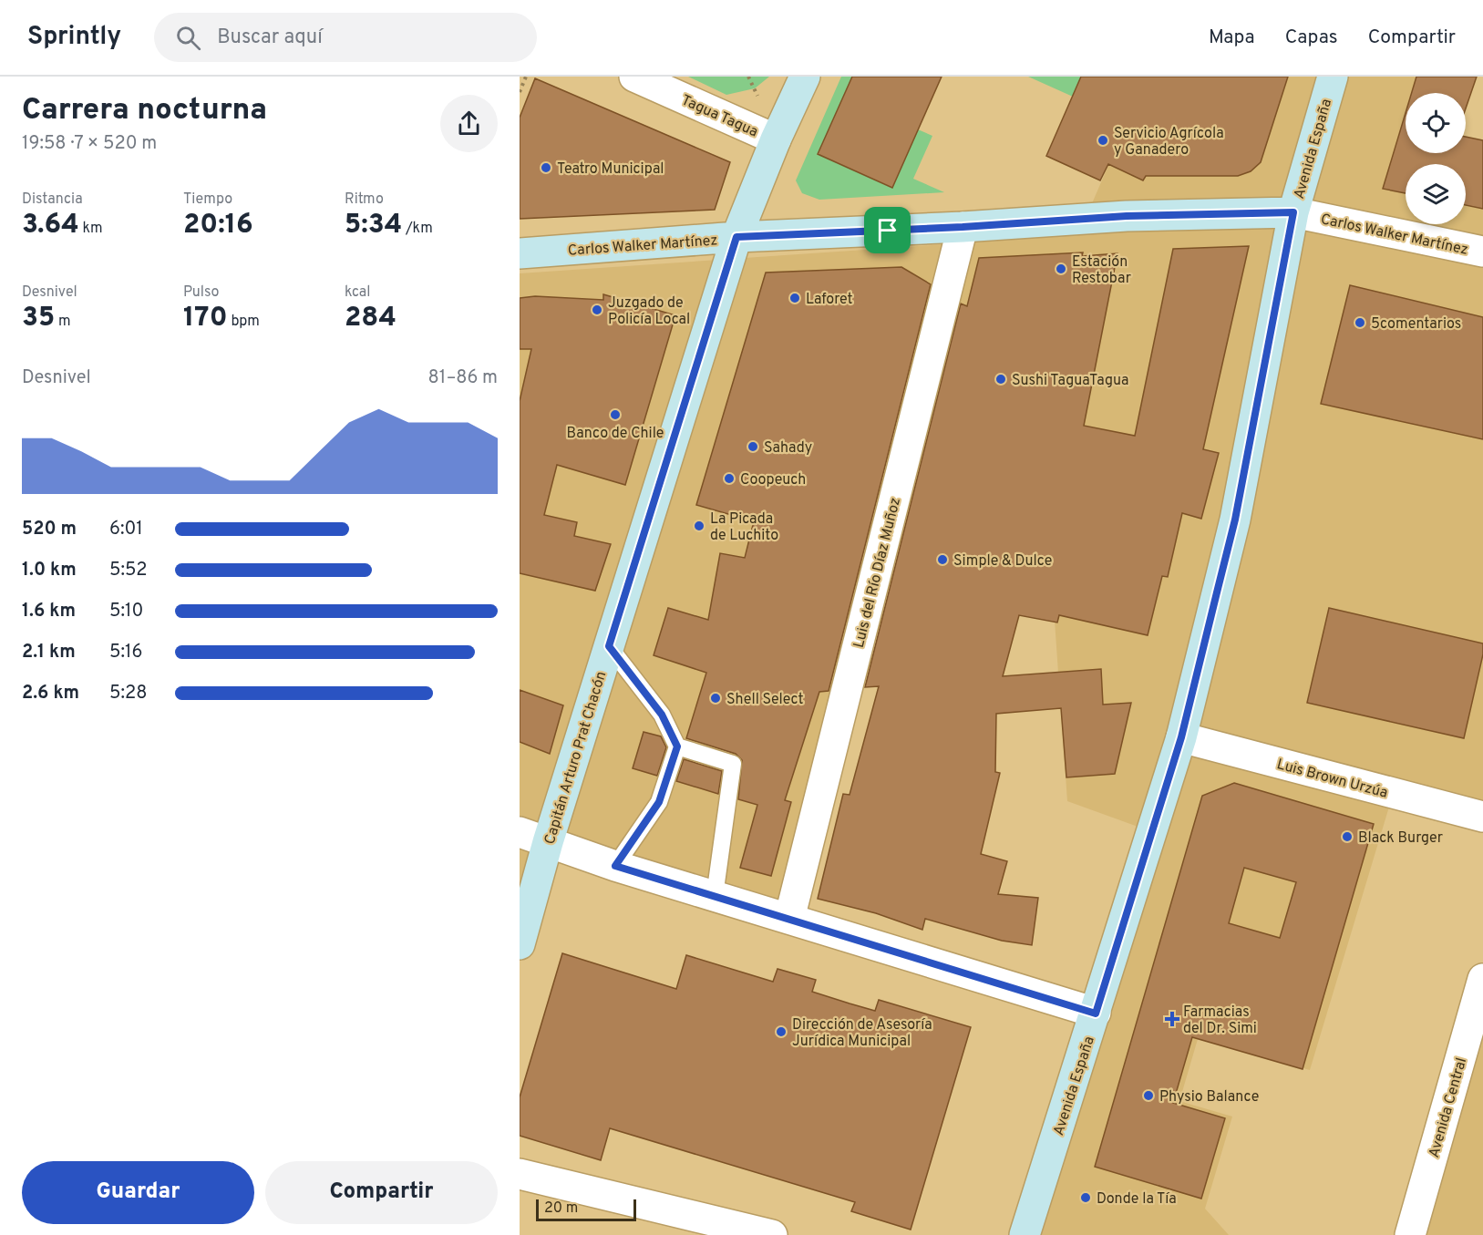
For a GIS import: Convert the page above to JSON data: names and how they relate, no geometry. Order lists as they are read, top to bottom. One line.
{"streets":{"street":["Tagua Tagua","Avenida España","Carlos Walker Martínez","Luis del Río Díaz Muñoz","Capitán Arturo Prat Chacón","Luis Brown Urzúa","Avenida Central"]},"crossings":[["Tagua Tagua","Capitán Arturo Prat Chacón"],["Avenida España","Carlos Walker Martínez"],["Avenida España","Luis Brown Urzúa"],["Carlos Walker Martínez","Luis del Río Díaz Muñoz"],["Carlos Walker Martínez","Capitán Arturo Prat Chacón"]],"places":{"other":["Servicio Agrícola y Ganadero","Teatro Municipal","Estación Restobar","Laforet","Juzgado de Policía Local","5comentarios","Sushi TaguaTagua","Banco de Chile","Sahady","Coopeuch","La Picada de Luchito","Simple & Dulce","Shell Select","Black Burger","Dirección de Asesoría Jurídica Municipal","Physio Balance","Donde la Tía"],"health":["Farmacias del Dr. Simi"]},"scale_bar":"20 m","page":{"header":"Sprintly","search":"Buscar aquí","nav":["Mapa","Capas","Compartir"],"heading":["Carrera nocturna","19:58 · 7 × 520 m"],"stats":[["Distancia","3.64 km"],["Tiempo","20:16"],["Ritmo","5:34 /km"],["Desnivel","35 m"],["Pulso","170 bpm"],["kcal","284"]],"chart":["Desnivel","81–86 m"],"list":[{"name":"520 m","note":"6:01"},{"name":"1.0 km","note":"5:52"},{"name":"1.6 km","note":"5:10"},{"name":"2.1 km","note":"5:16"},{"name":"2.6 km","note":"5:28"}],"buttons":["Guardar","Compartir"],"scale":"20 m"}}
